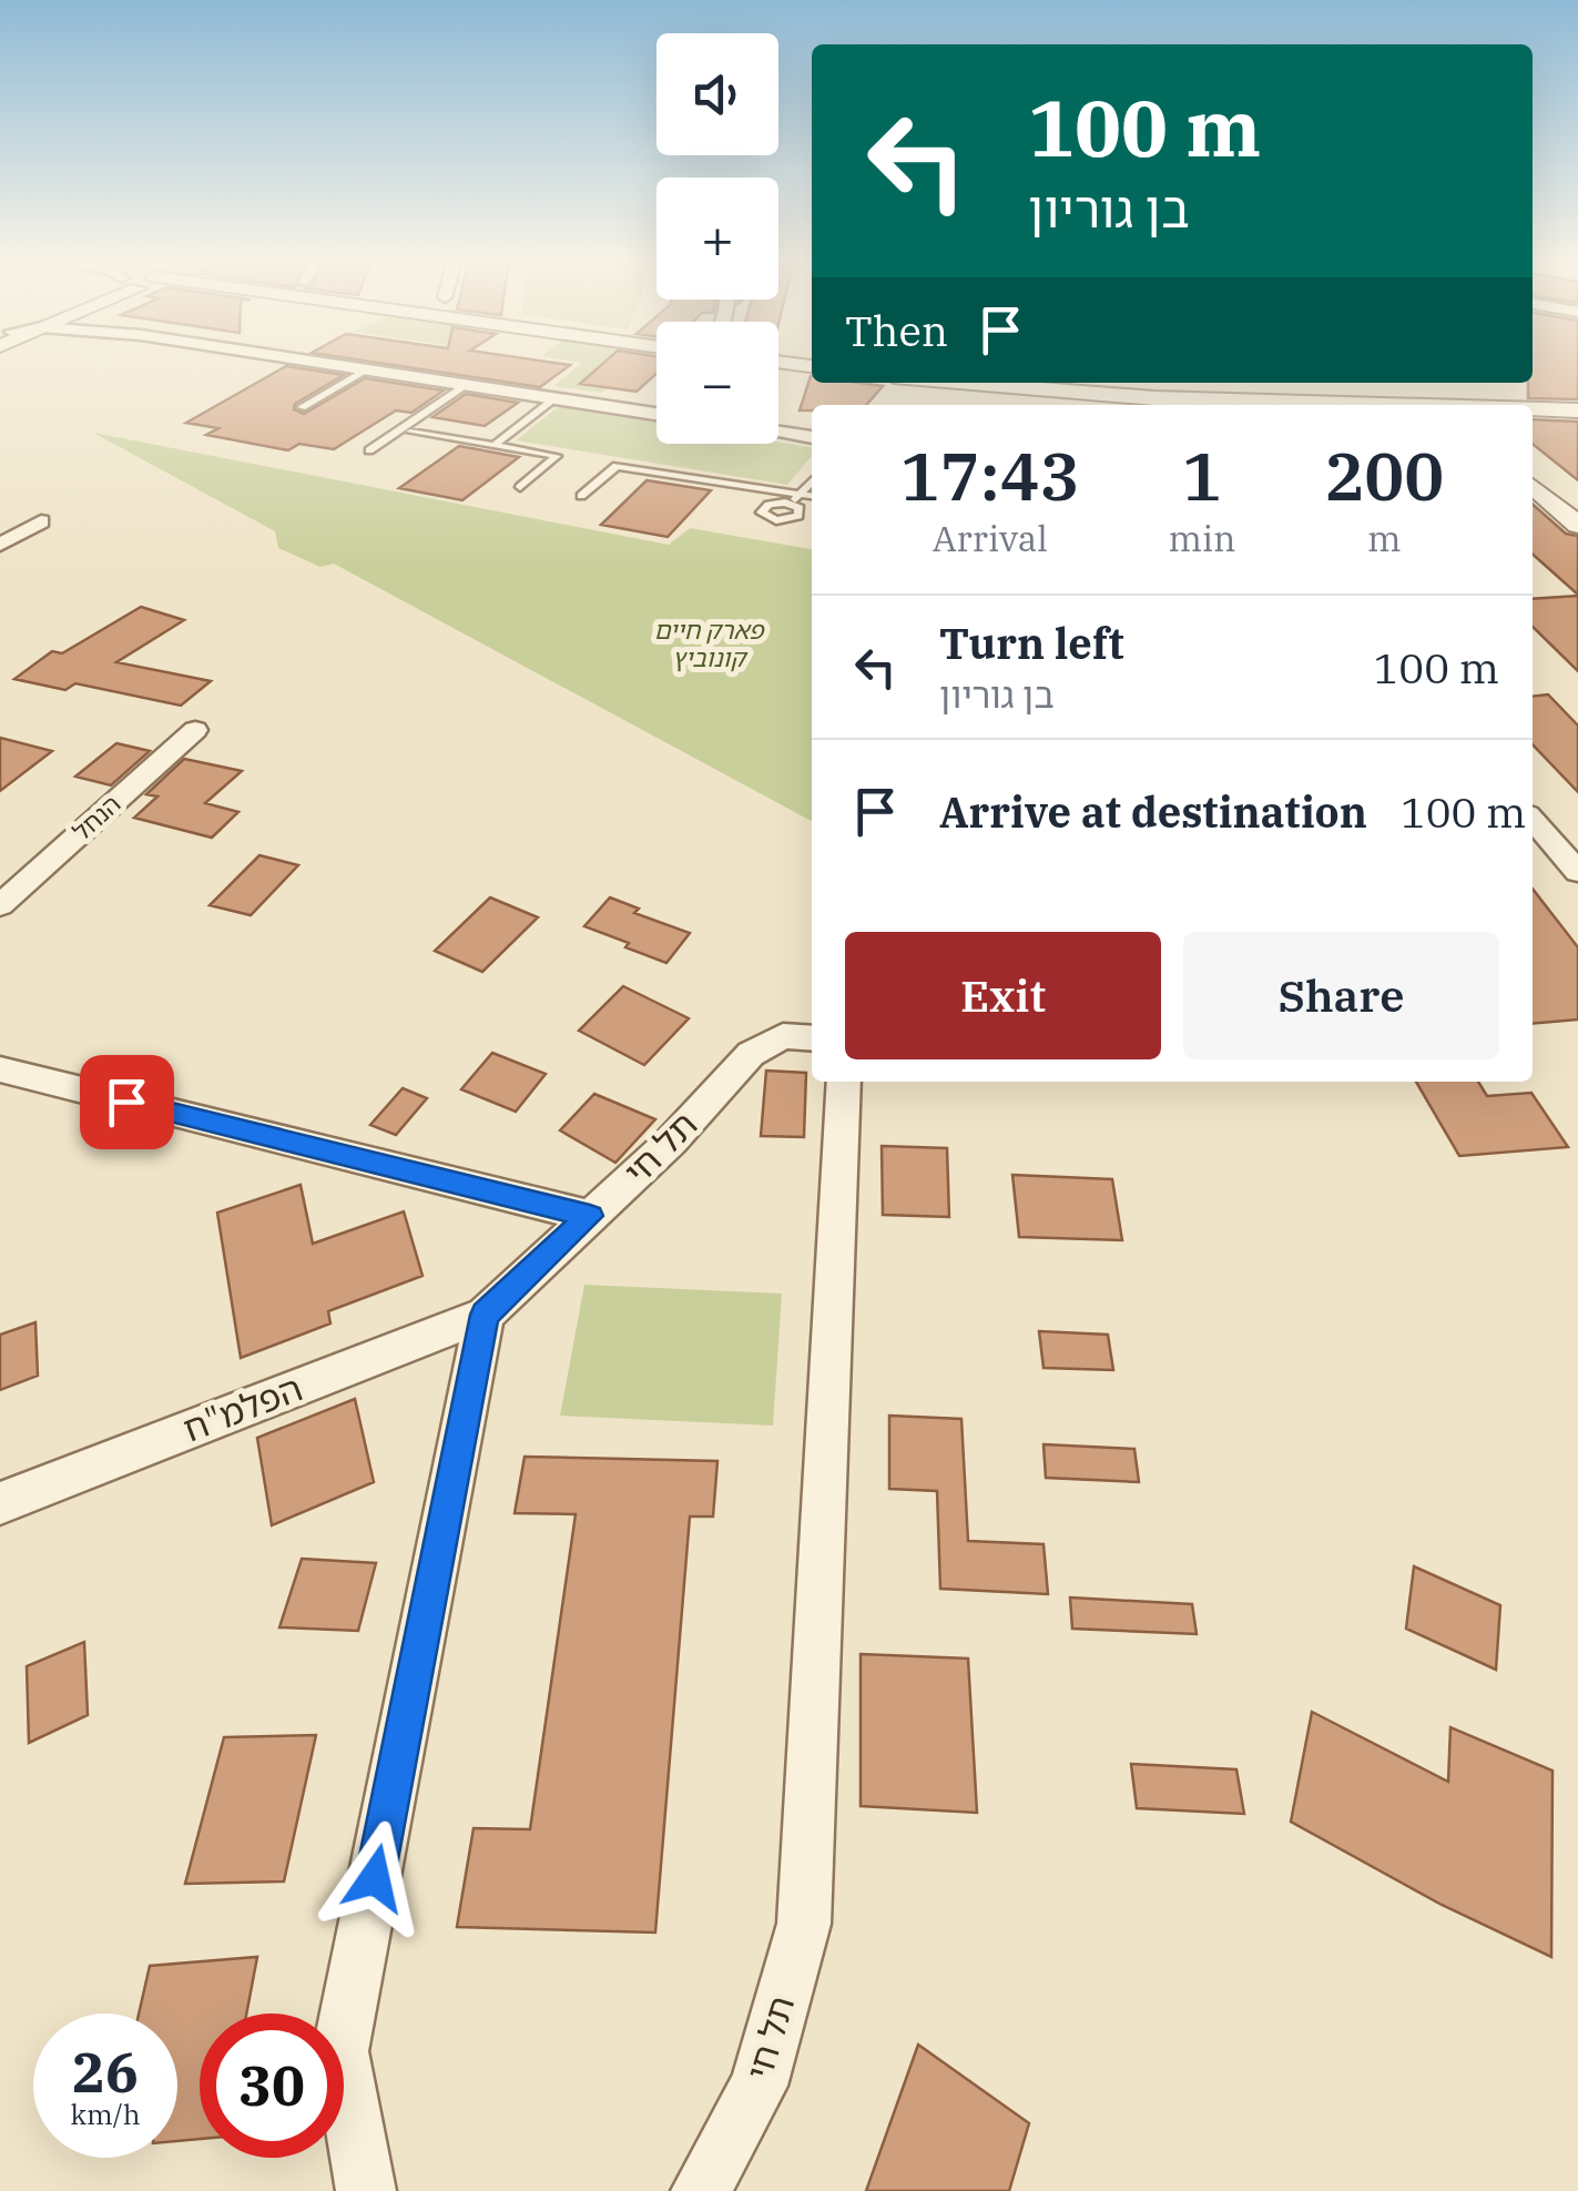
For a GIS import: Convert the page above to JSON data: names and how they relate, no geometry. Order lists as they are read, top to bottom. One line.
{"streets":{"street":["הנחל","תל חי","הפלמ\"ח"]},"crossings":[["תל חי","הפלמ\"ח"]],"parks":["פארק חיים קונוביץ"],"page":{"map_buttons":["+","−"],"turn":["100 m","בן גוריון"],"then":"Then","eta":["17:43","Arrival","1","min","200","m"],"list":[{"name":"Turn left","note":"בן גוריון","value":"100 m"},{"name":"Arrive at destination","value":"100 m"}],"buttons":["Exit","Share"],"speed":"26 km/h","limit":"30"}}
